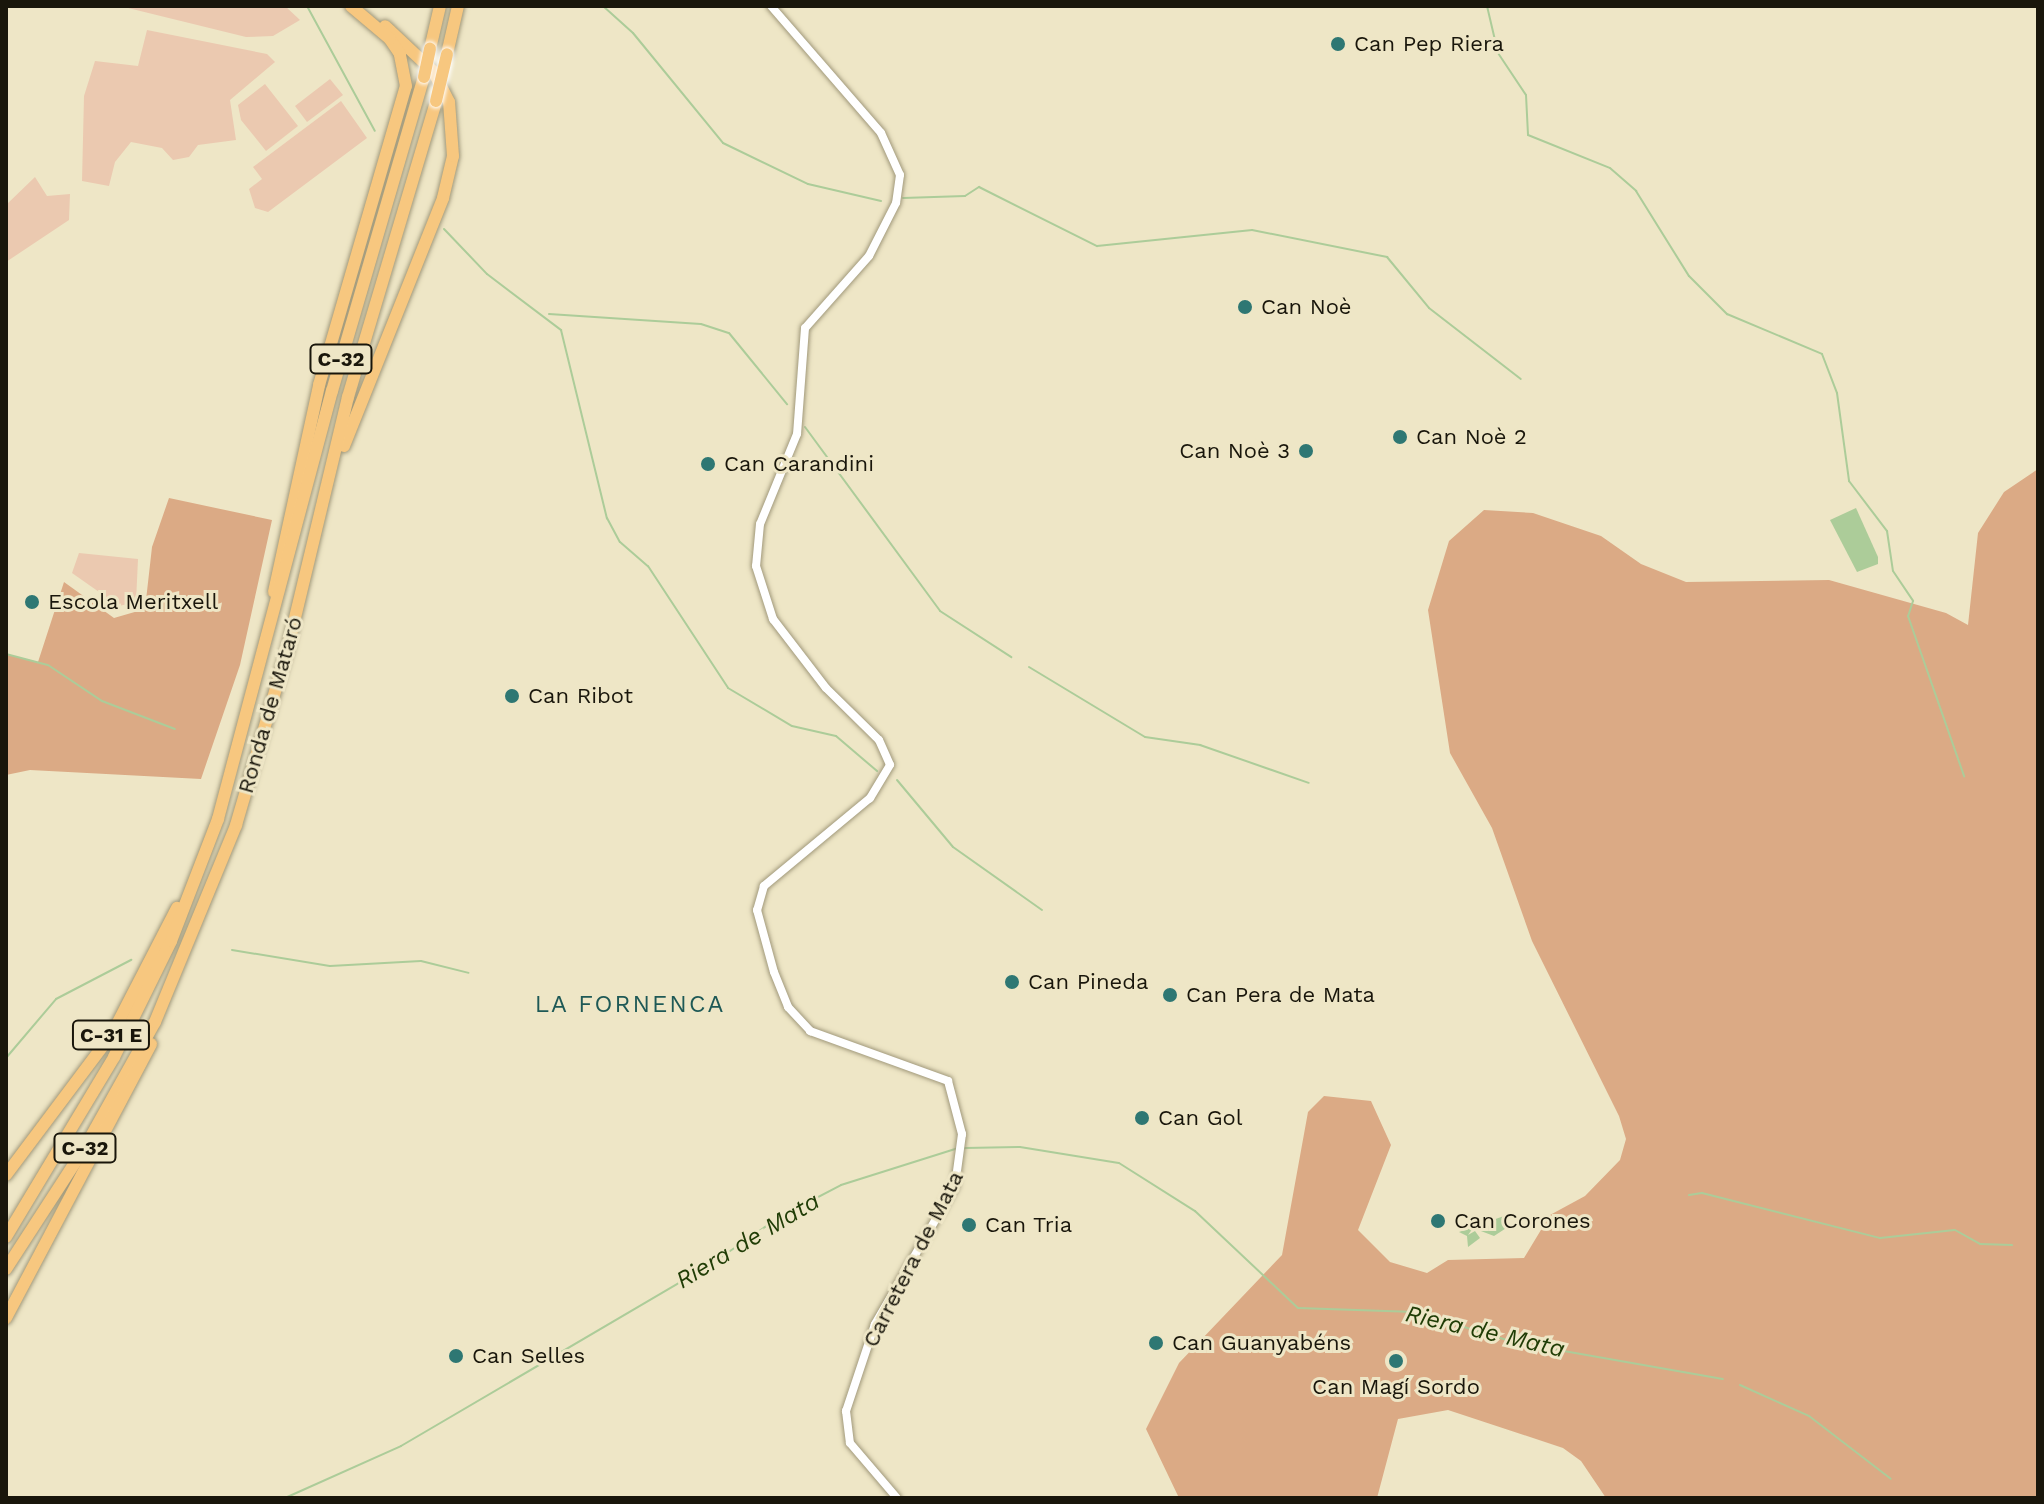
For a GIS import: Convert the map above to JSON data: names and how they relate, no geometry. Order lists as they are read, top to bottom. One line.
{"streets":{"highway":["C-32","Ronda de Mataró","C-31 E"],"street":["Carretera de Mata"]},"crossings":[["Ronda de Mataró","C-31 E"]],"districts":["LA FORNENCA"],"water":["Riera de Mata"],"places":["Can Pep Riera","Can Noè","Can Noè 2","Can Noè 3","Can Carandini","Escola Meritxell","Can Ribot","Can Pineda","Can Pera de Mata","Can Gol","Can Corones","Can Tria","Can Guanyabéns","Can Selles","Can Magí Sordo"]}
